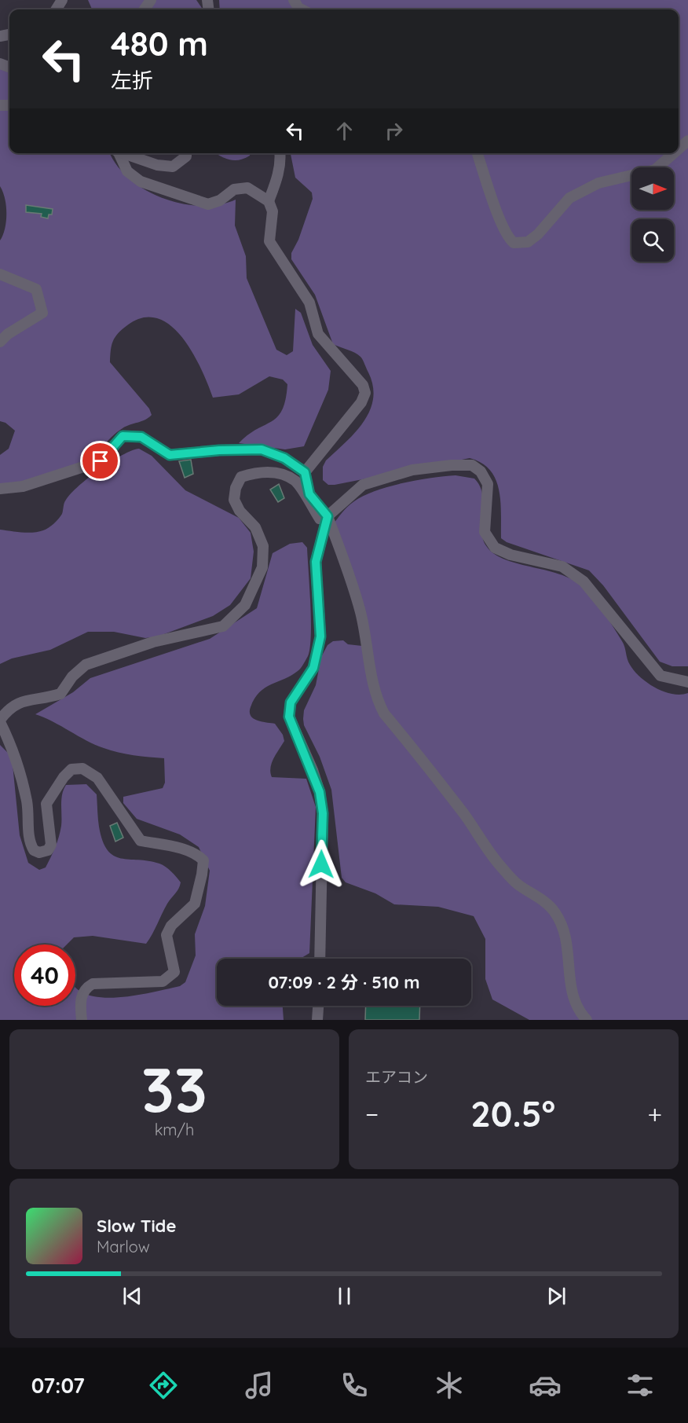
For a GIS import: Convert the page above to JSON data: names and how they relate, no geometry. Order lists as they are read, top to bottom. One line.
{"north":"right","page":{"turn":["480 m","左折"],"limit":"40","trip":"07:09 · 2 分 · 510 m","tile":[["33","km/h"],"エアコン"],"heat":["−","20.5°","+"],"song":["Slow Tide","Marlow"],"tabs":"07:07"}}
